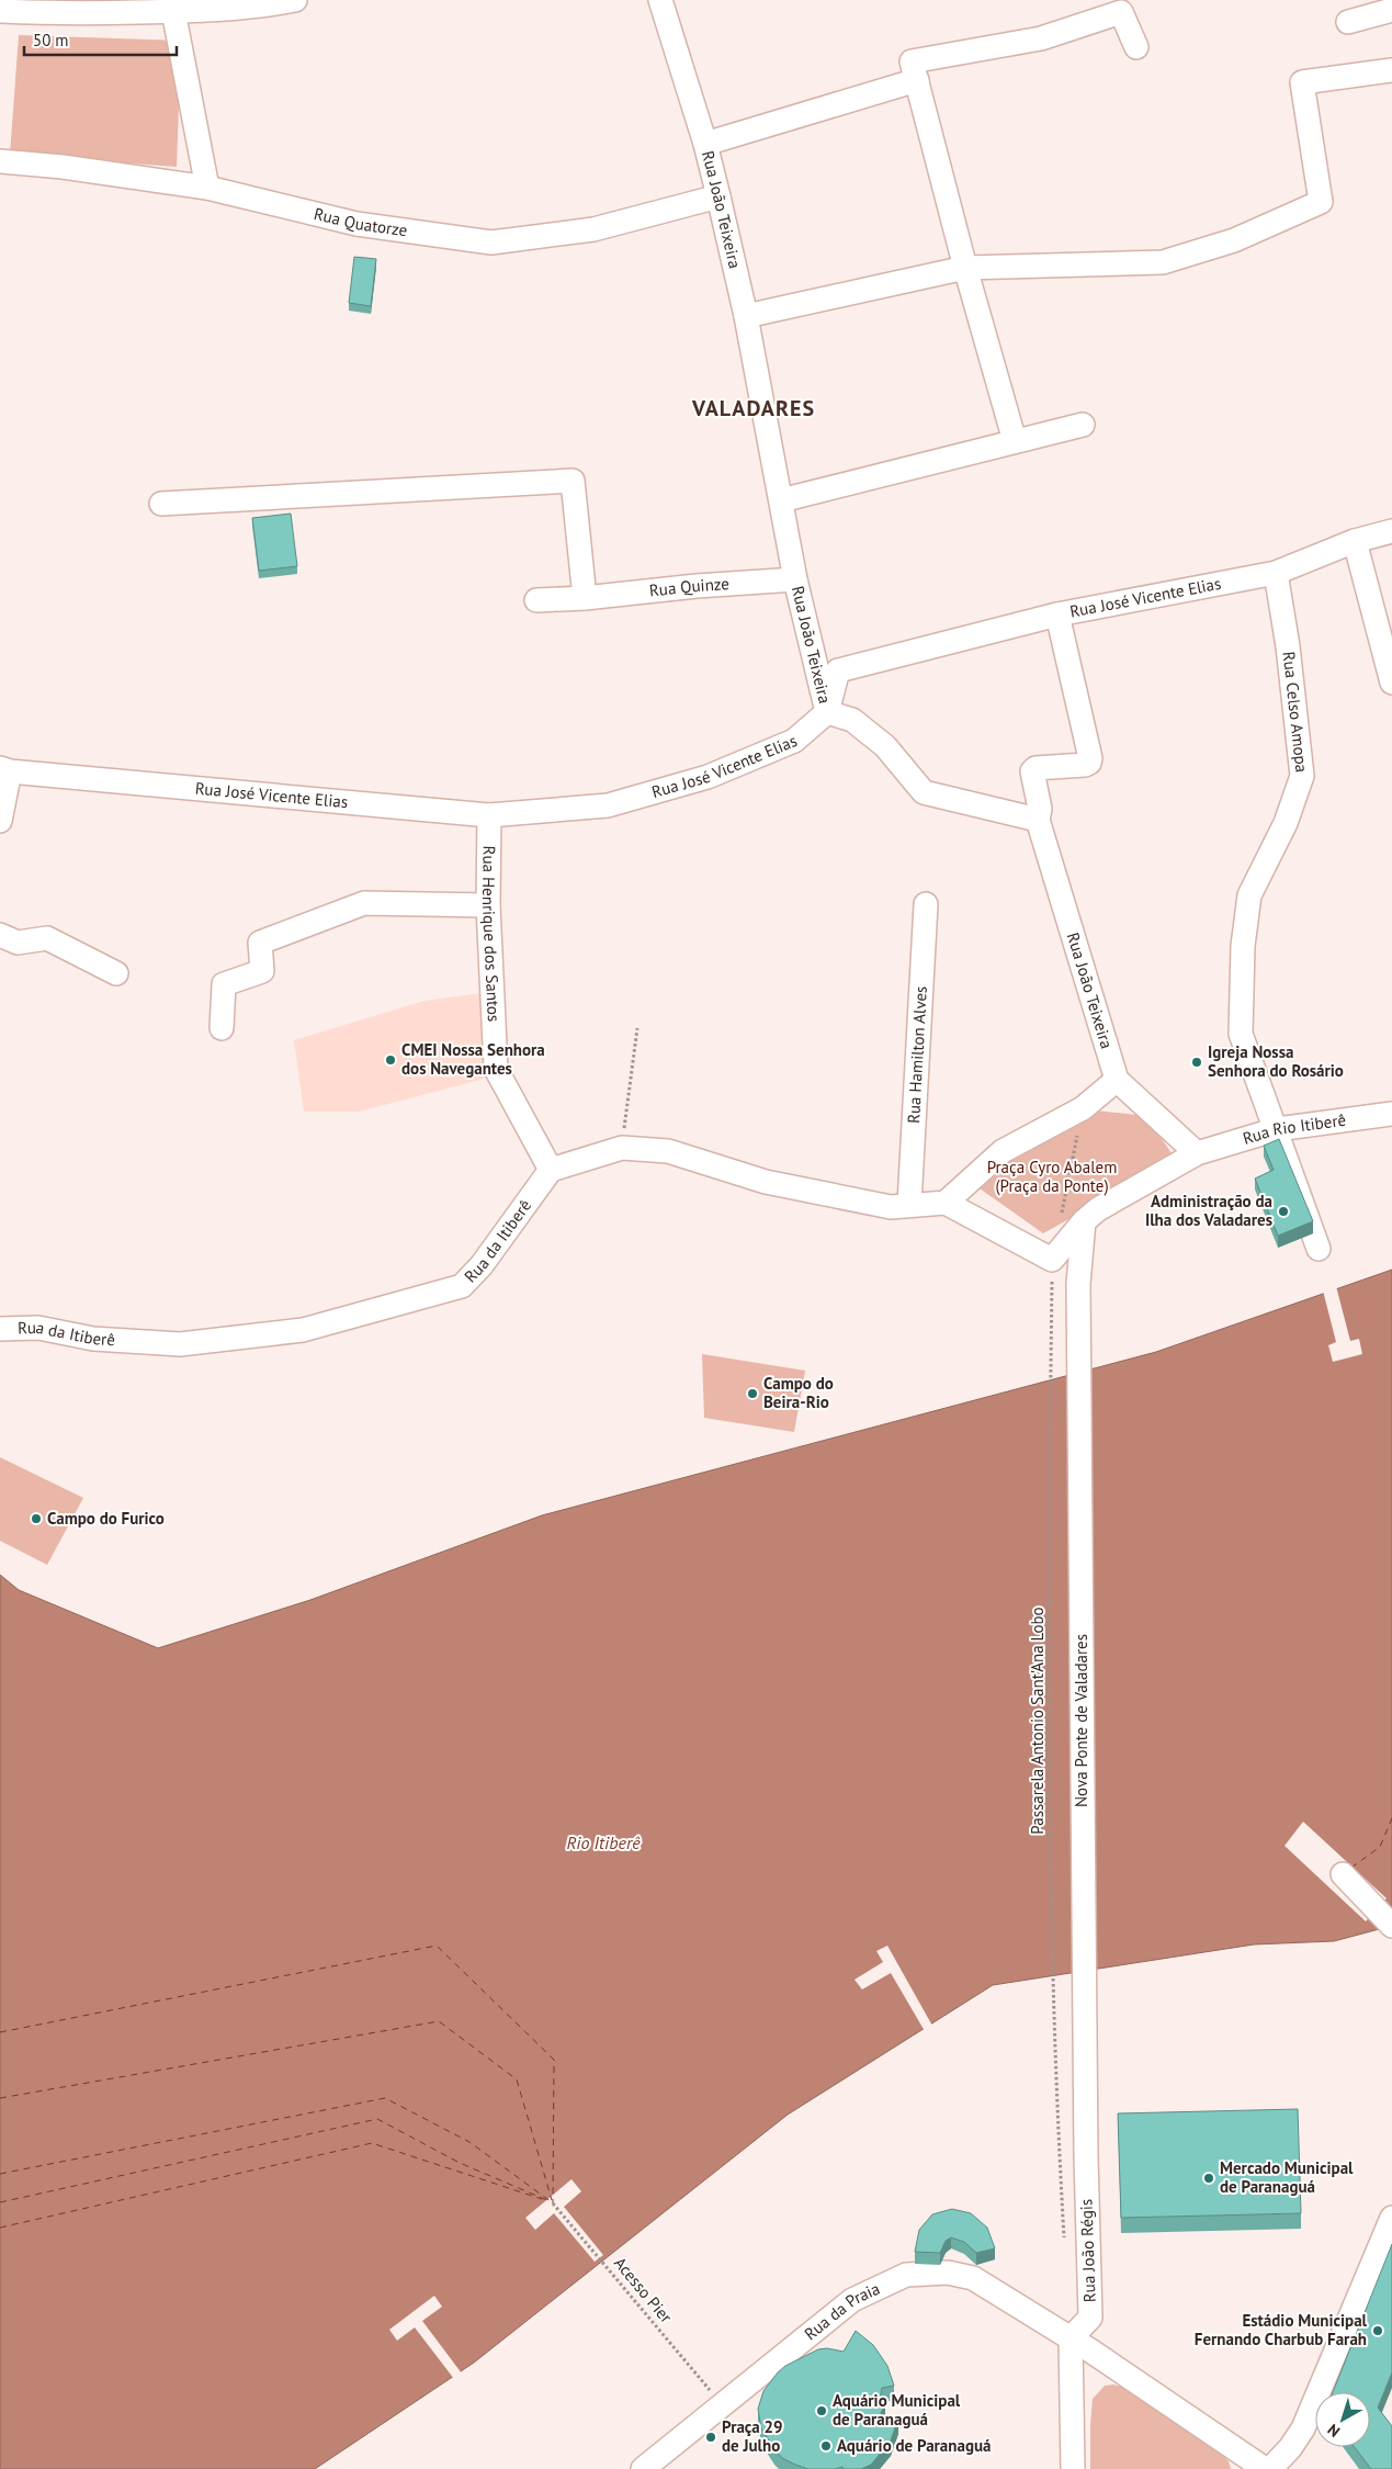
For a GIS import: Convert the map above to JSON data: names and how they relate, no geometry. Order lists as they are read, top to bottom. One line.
{"streets":{"street":["Rua João Teixeira","Rua Quatorze","Rua Quinze","Rua José Vicente Elias","Rua Celso Amopa","Rua Henrique dos Santos","Rua Hamilton Alves","Rua Rio Itiberê","Rua da Itiberê","Nova Ponte de Valadares","Rua João Régis","Rua da Praia"],"path":["Passarela Antonio Sant'Ana Lobo","Acesso Pier"]},"crossings":[["Rua João Teixeira","Rua Quatorze"],["Rua João Teixeira","Rua Quinze"],["Rua João Teixeira","Rua José Vicente Elias"],["Rua José Vicente Elias","Rua Celso Amopa"],["Rua José Vicente Elias","Rua Henrique dos Santos"],["Rua Celso Amopa","Rua Rio Itiberê"],["Rua Henrique dos Santos","Rua da Itiberê"],["Rua Rio Itiberê","Nova Ponte de Valadares"],["Nova Ponte de Valadares","Rua João Régis"],["Rua João Régis","Rua da Praia"]],"districts":["VALADARES"],"water":["Rio Itiberê"],"parks":["Praça Cyro Abalem (Praça da Ponte)"],"places":["CMEI Nossa Senhora dos Navegantes","Igreja Nossa Senhora do Rosário","Administração da Ilha dos Valadares","Campo do Beira-Rio","Campo do Furico","Mercado Municipal de Paranaguá","Estádio Municipal Fernando Charbub Farah","Aquário Municipal de Paranaguá","Praça 29 de Julho","Aquário de Paranaguá"],"scale_bar":"50 m","north":"bottom left"}
